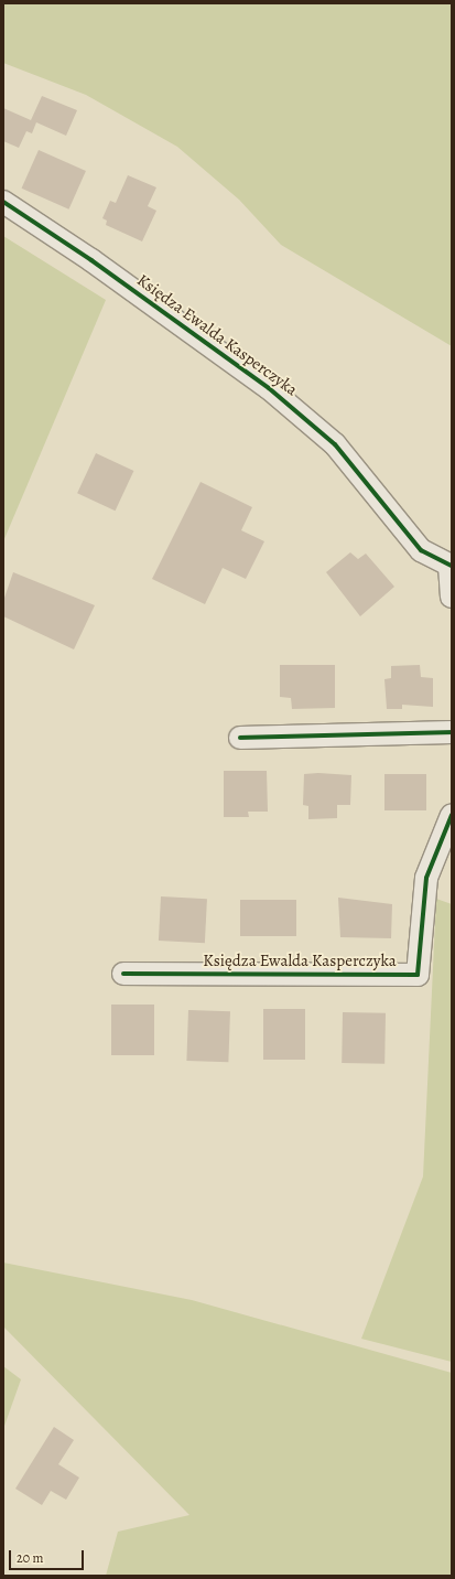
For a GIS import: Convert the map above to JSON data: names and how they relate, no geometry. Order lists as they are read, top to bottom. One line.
{"streets":{"street":["Księdza Ewalda Kasperczyka"]},"scale_bar":"20 m"}
